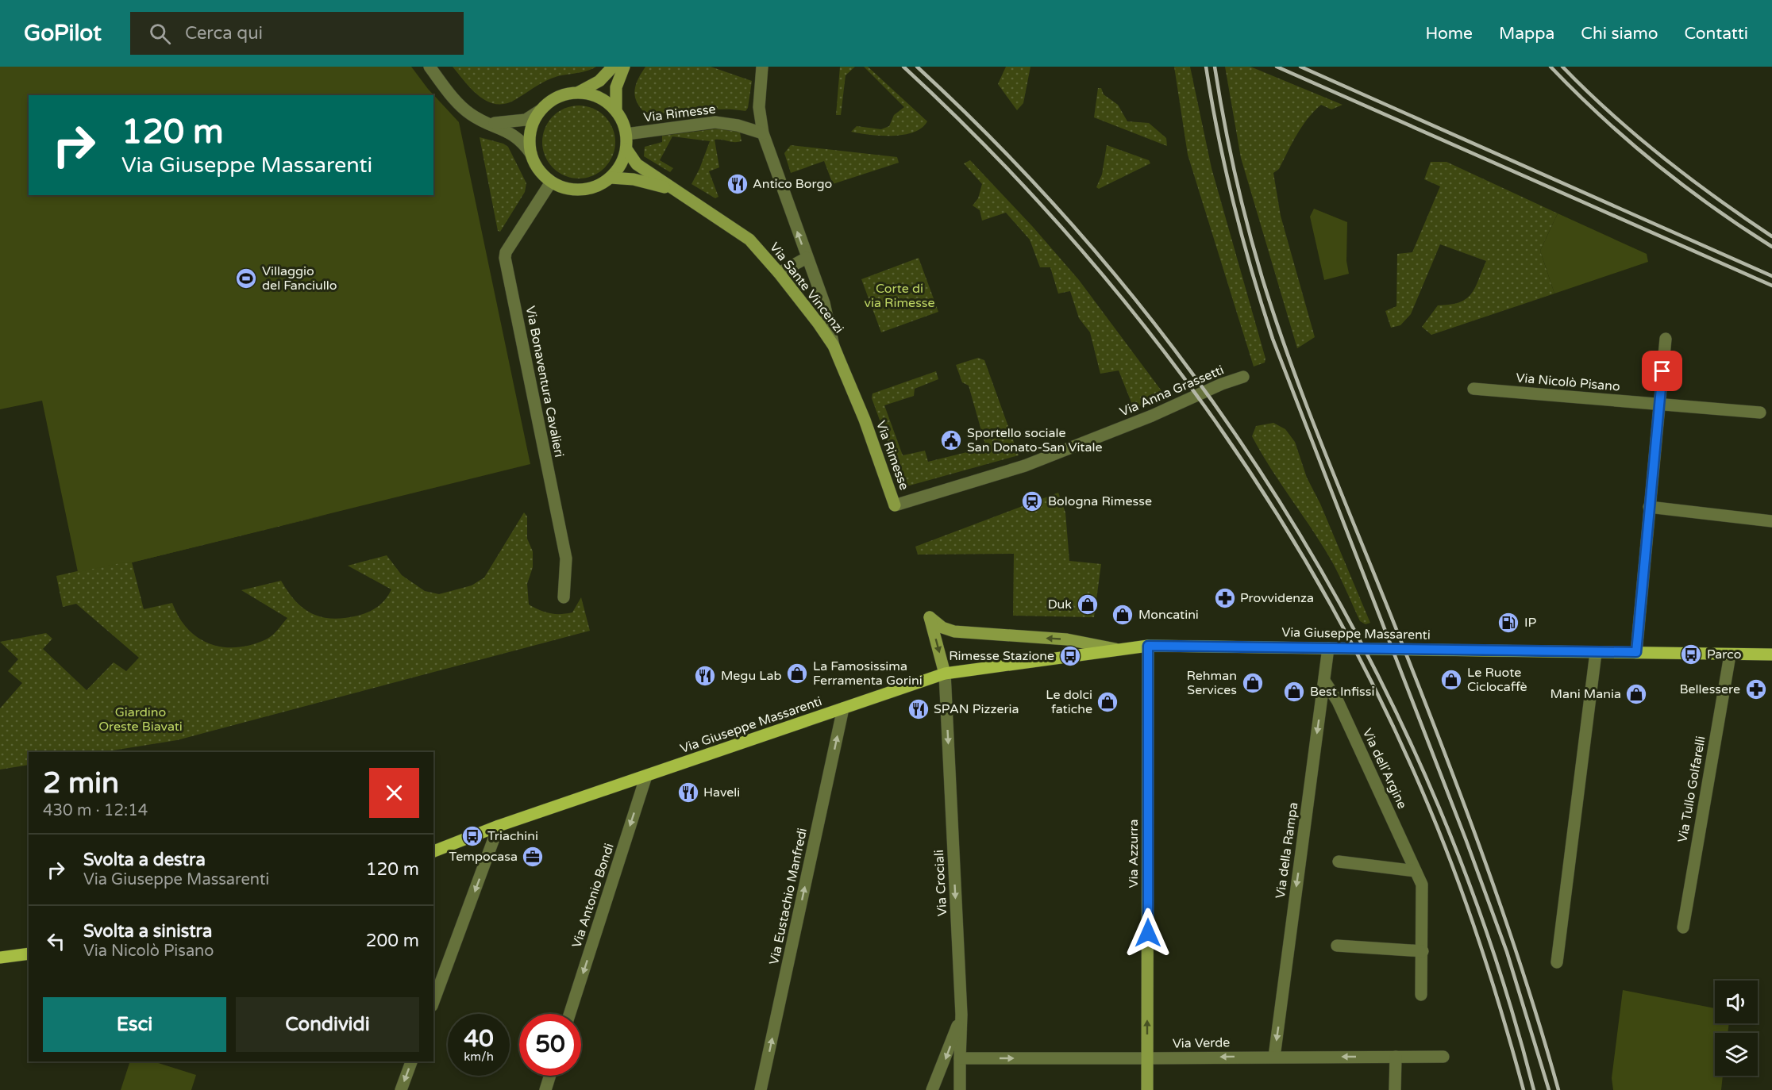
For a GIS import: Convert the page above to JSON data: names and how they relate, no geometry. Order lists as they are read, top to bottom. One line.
{"streets":{"main road":["Via Rimesse","Via Sante Vincenzi","Via Giuseppe Massarenti","Via Azzurra"],"street":["Via Bonaventura Cavalieri","Via Nicolò Pisano","Via Anna Grassetti","Via dell'Argine","Via Tullo Golfarelli","Via della Rampa","Via Crociali","Via Antonio Bondi","Via Eustachio Manfredi","Via Verde"]},"crossings":[["Via Rimesse","Via Sante Vincenzi"],["Via Rimesse","Via Bonaventura Cavalieri"],["Via Rimesse","Via Anna Grassetti"],["Via Sante Vincenzi","Via Bonaventura Cavalieri"],["Via Giuseppe Massarenti","Via Tullo Golfarelli"],["Via Giuseppe Massarenti","Via della Rampa"],["Via Giuseppe Massarenti","Via Azzurra"],["Via Giuseppe Massarenti","Via Crociali"],["Via Giuseppe Massarenti","Via Antonio Bondi"],["Via Giuseppe Massarenti","Via Eustachio Manfredi"],["Via dell'Argine","Via della Rampa"],["Via della Rampa","Via Verde"],["Via Azzurra","Via Verde"],["Via Crociali","Via Verde"]],"one_way":["Via della Rampa","Via Azzurra","Via Crociali","Via Antonio Bondi","Via Eustachio Manfredi"],"parks":["Corte di via Rimesse","Giardino Oreste Biavati"],"places":{"restaurant":["Antico Borgo","Megu Lab","SPAN Pizzeria","Haveli"],"sports":["Villaggio del Fanciullo"],"public building":["Sportello sociale San Donato-San Vitale"],"station":["Bologna Rimesse"],"pharmacy":["Provvidenza","Bellessere"],"shop":["Duk","Moncatini","La Famosissima Ferramenta Gorini","Le Ruote Ciclocaffè","Rehman Services","Best Infissi","Mani Mania","Le dolci fatiche"],"fuel station":["IP"],"bus stop":["Parco","Rimesse Stazione","Triachini"],"office":["Tempocasa"]},"page":{"header":"GoPilot","search":"Cerca qui","nav":["Home","Mappa","Chi siamo","Contatti"],"turn":["120 m","Via Giuseppe Massarenti"],"heading":["2 min","430 m · 12:14"],"list":[{"name":"Svolta a destra","note":"Via Giuseppe Massarenti","value":"120 m"},{"name":"Svolta a sinistra","note":"Via Nicolò Pisano","value":"200 m"}],"buttons":["Esci","Condividi"],"speed":"40 km/h","limit":"50"}}
